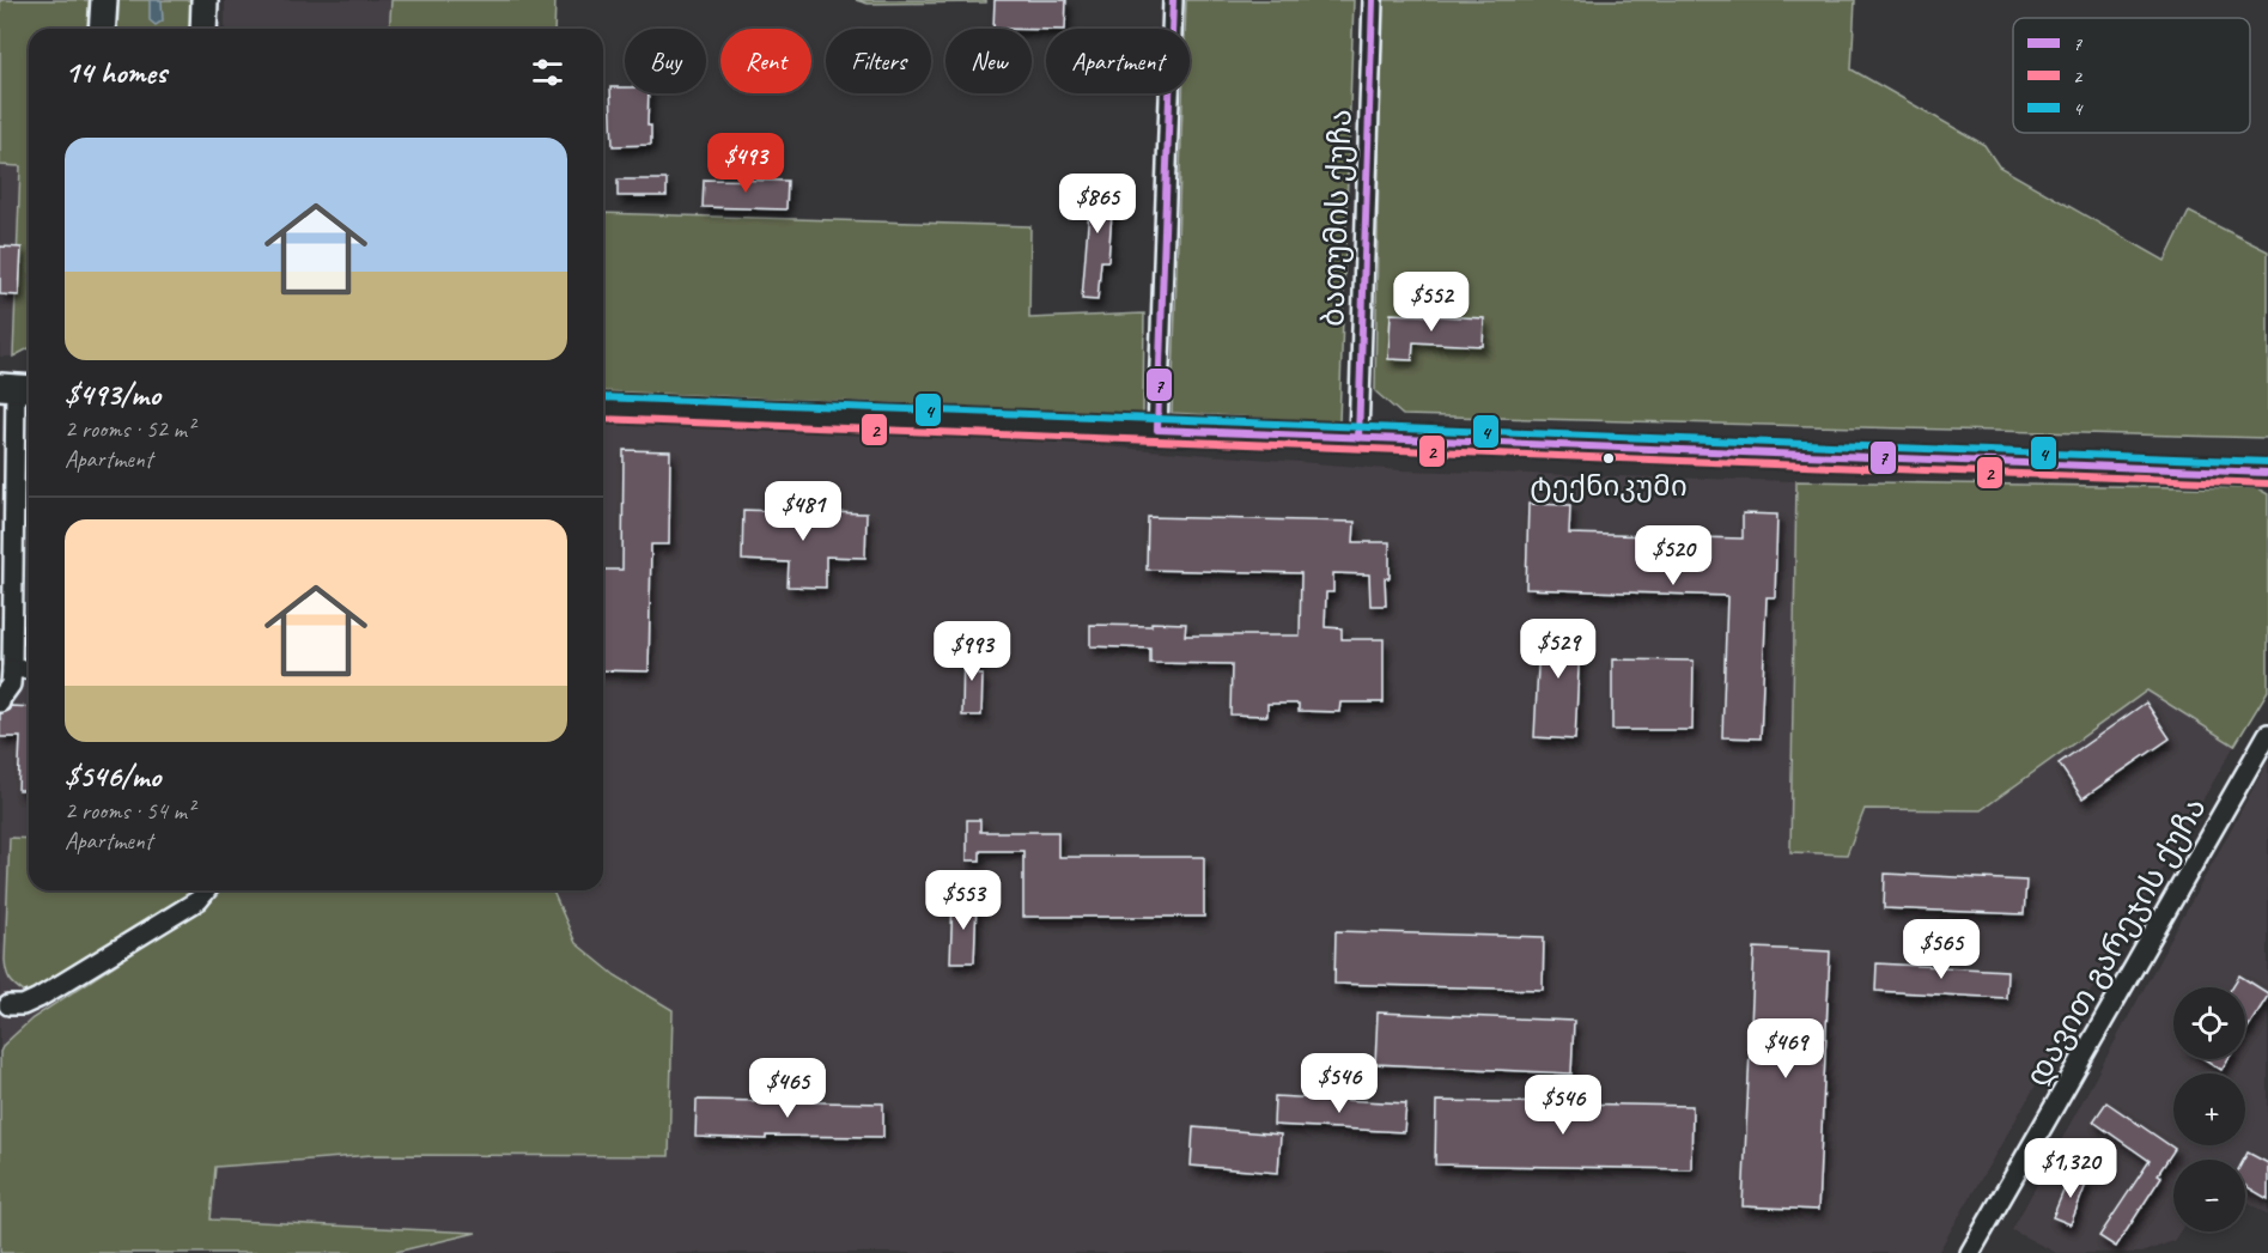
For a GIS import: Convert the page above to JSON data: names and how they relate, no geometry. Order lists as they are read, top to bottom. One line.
{"streets":{"street":["ბათუმის ქუჩა","დავით გარეჯის ქუჩა"]},"places":["ტექნიკუმი"],"lines":["transit line 7","transit line 4","transit line 2"],"legend":["7","2","4"],"page":{"chip":["Buy","Rent","Filters","New","Apartment"],"heading":"14 homes","list":[{"name":"$493/mo","note":"2 rooms · 52 m² · Apartment"},{"name":"$546/mo","note":"2 rooms · 54 m² · Apartment"}],"price":["$493","$865","$552","$481","$520","$529","$993","$553","$565","$469","$546","$465","$546","$1,320"],"map_buttons":["+","−"]}}
